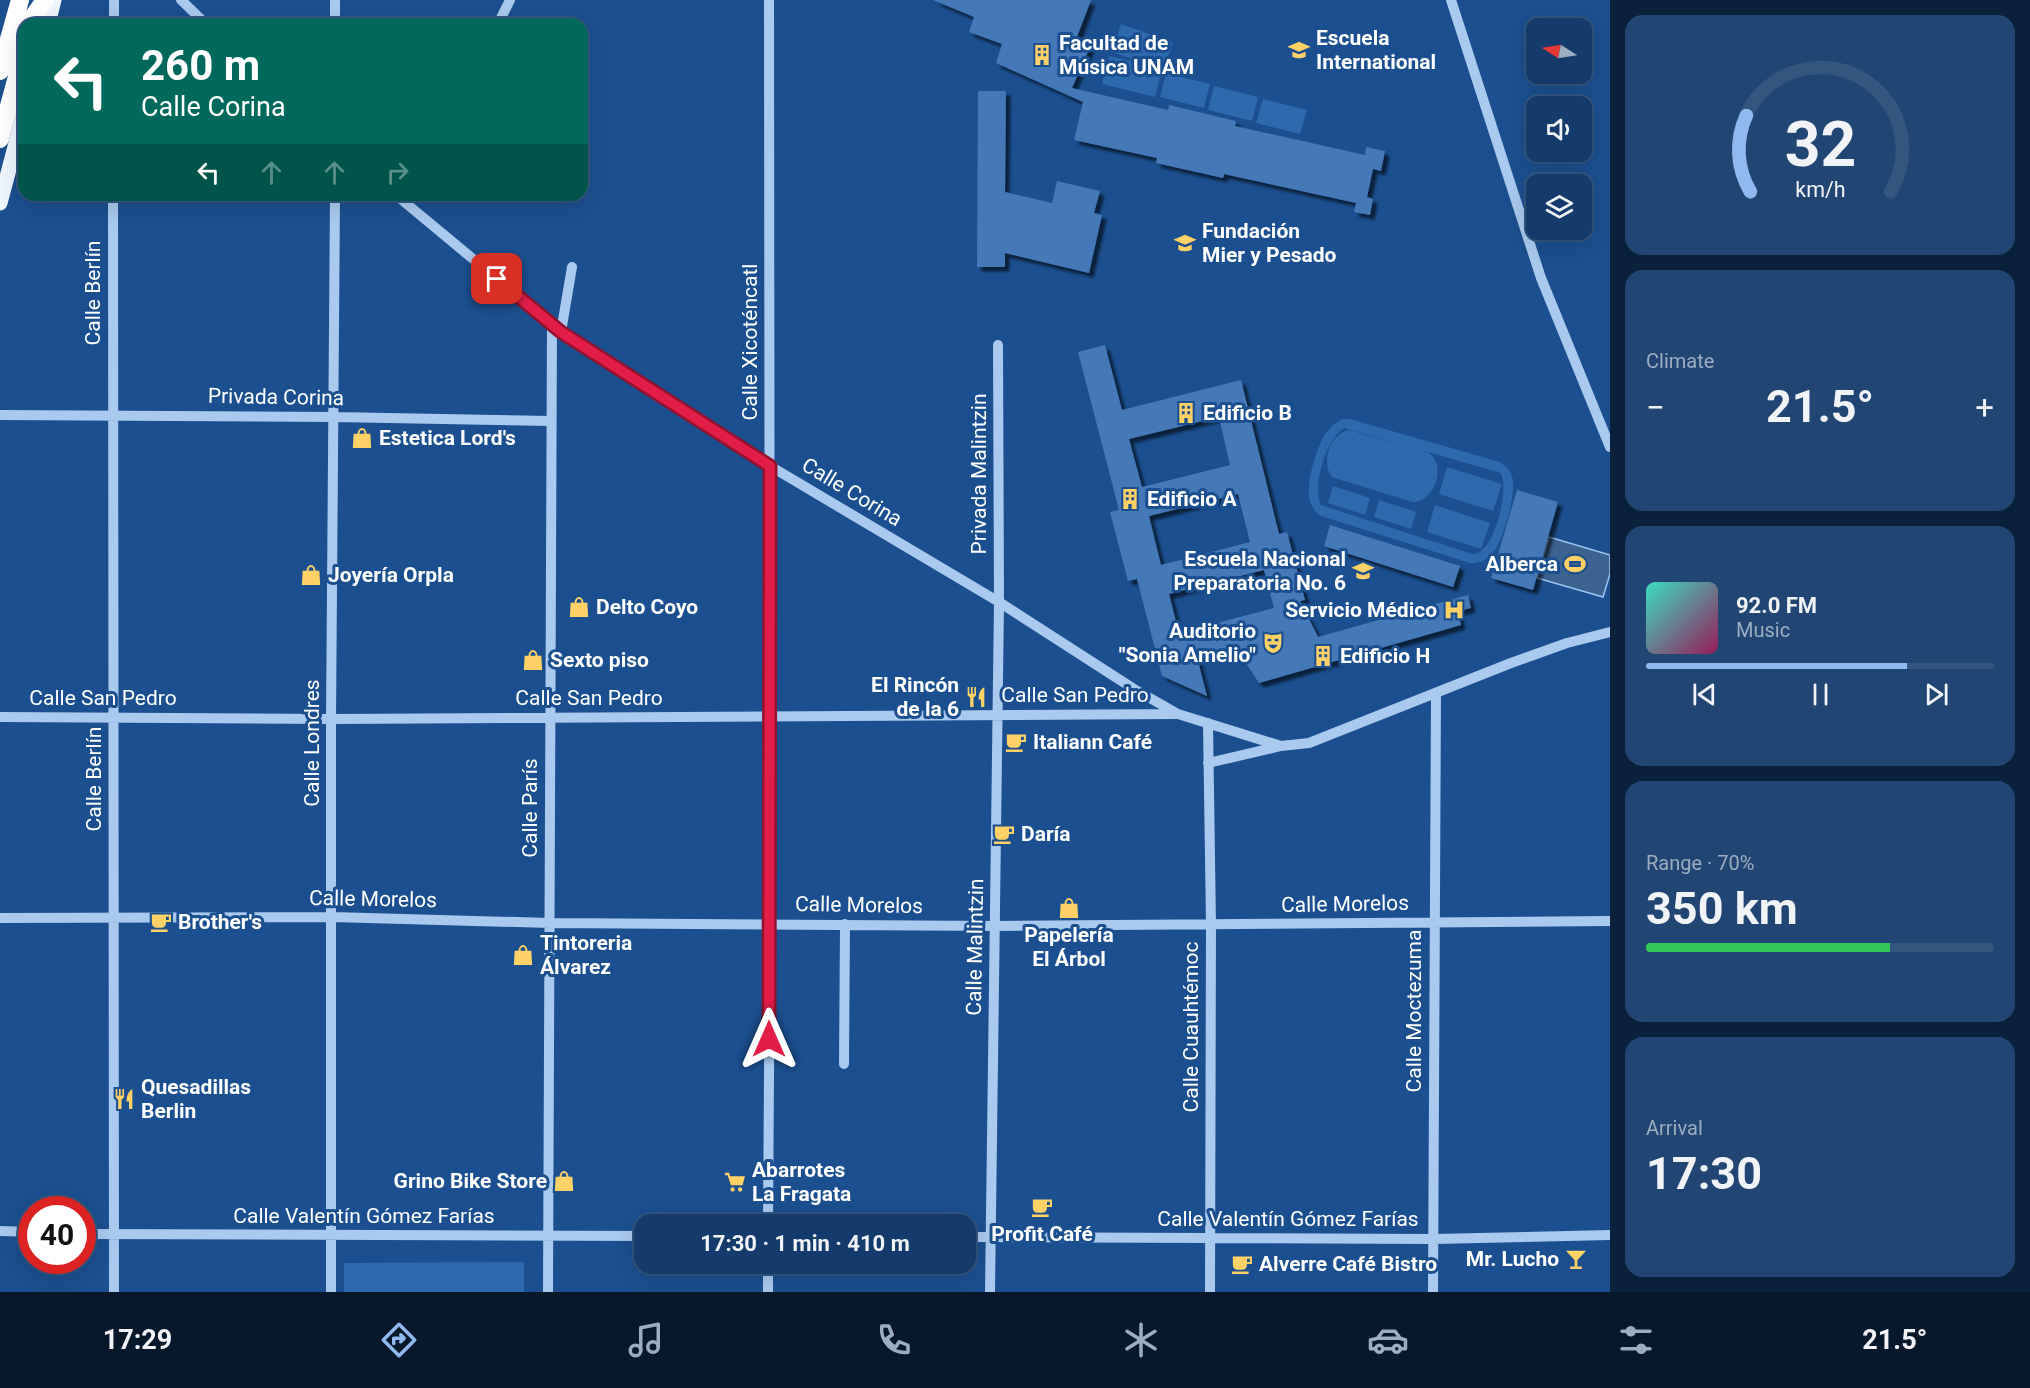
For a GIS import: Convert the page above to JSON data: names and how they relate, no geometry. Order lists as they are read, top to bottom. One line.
{"streets":{"street":["Calle Berlín","Calle Xicoténcatl","Privada Corina","Privada Malintzin","Calle Corina","Calle San Pedro","Calle Londres","Calle París","Calle Morelos","Calle Malintzin","Calle Moctezuma","Calle Cuauhtémoc","Calle Valentín Gómez Farías"]},"crossings":[["Calle Berlín","Privada Corina"],["Calle Berlín","Calle San Pedro"],["Calle Berlín","Calle Morelos"],["Calle Berlín","Calle Valentín Gómez Farías"],["Calle Xicoténcatl","Calle Corina"],["Calle Xicoténcatl","Calle San Pedro"],["Calle Xicoténcatl","Calle Morelos"],["Privada Corina","Calle Londres"],["Privada Corina","Calle París"],["Privada Malintzin","Calle Corina"],["Privada Malintzin","Calle Malintzin"],["Calle Corina","Calle San Pedro"],["Calle Corina","Calle París"],["Calle Corina","Calle Malintzin"],["Calle Corina","Calle Cuauhtémoc"],["Calle San Pedro","Calle Londres"],["Calle San Pedro","Calle París"],["Calle San Pedro","Calle Malintzin"],["Calle Londres","Calle Morelos"],["Calle Londres","Calle Valentín Gómez Farías"],["Calle París","Calle Morelos"],["Calle París","Calle Valentín Gómez Farías"],["Calle Morelos","Calle Malintzin"],["Calle Morelos","Calle Moctezuma"],["Calle Morelos","Calle Cuauhtémoc"],["Calle Malintzin","Calle Valentín Gómez Farías"],["Calle Moctezuma","Calle Valentín Gómez Farías"],["Calle Cuauhtémoc","Calle Valentín Gómez Farías"]],"places":{"school or university":["Escuela International","Fundación Mier y Pesado","Escuela Nacional Preparatoria No. 6"],"building":["Facultad de Música UNAM","Edificio B","Edificio A","Edificio H"],"shop":["Estetica Lord's","Joyería Orpla","Delto Coyo","Sexto piso","Papelería El Árbol","Tintoreria Álvarez","Grino Bike Store"],"sports":["Alberca"],"hospital":["Servicio Médico"],"theatre":["Auditorio \"Sonia Amelio\""],"restaurant":["El Rincón de la 6","Quesadillas Berlin"],"cafe":["Italiann Café","Daría","Brother's","Profit Café","Alverre Café Bistro"],"supermarket":["Abarrotes La Fragata"],"bar":["Mr. Lucho"]},"north":"left","page":{"turn":["260 m","Calle Corina"],"tile":["Climate",["Range · 70%","350 km"],["Arrival","17:30"]],"heat":["−","21.5°","+"],"song":["92.0 FM","Music"],"limit":"40","trip":"17:30 · 1 min · 410 m","tabs":["17:29","21.5°"],"gauge":["32","km/h"]}}
